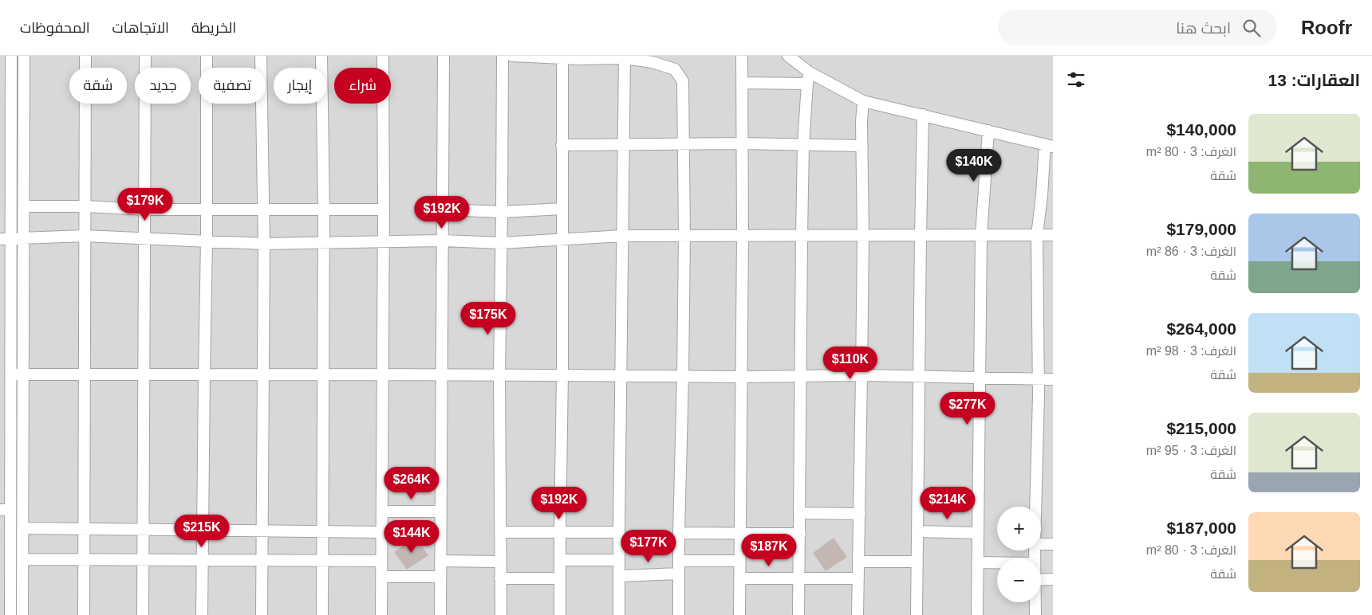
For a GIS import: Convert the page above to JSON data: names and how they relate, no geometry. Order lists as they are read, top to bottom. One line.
{"page":{"header":"Roofr","search":"ابحث هنا","nav":["الخريطة","الاتجاهات","المحفوظات"],"heading":"العقارات: 13","chip":["شراء","إيجار","تصفية","جديد","شقة"],"list":[{"name":"$140,000","note":"الغرف: 3 · 80 m² · شقة"},{"name":"$179,000","note":"الغرف: 3 · 86 m² · شقة"},{"name":"$264,000","note":"الغرف: 3 · 98 m² · شقة"},{"name":"$215,000","note":"الغرف: 3 · 95 m² · شقة"},{"name":"$187,000","note":"الغرف: 3 · 80 m² · شقة"}],"price":["$140K","$179K","$192K","$175K","$110K","$277K","$264K","$192K","$214K","$215K","$144K","$177K","$187K"],"map_buttons":["+","−"]}}
